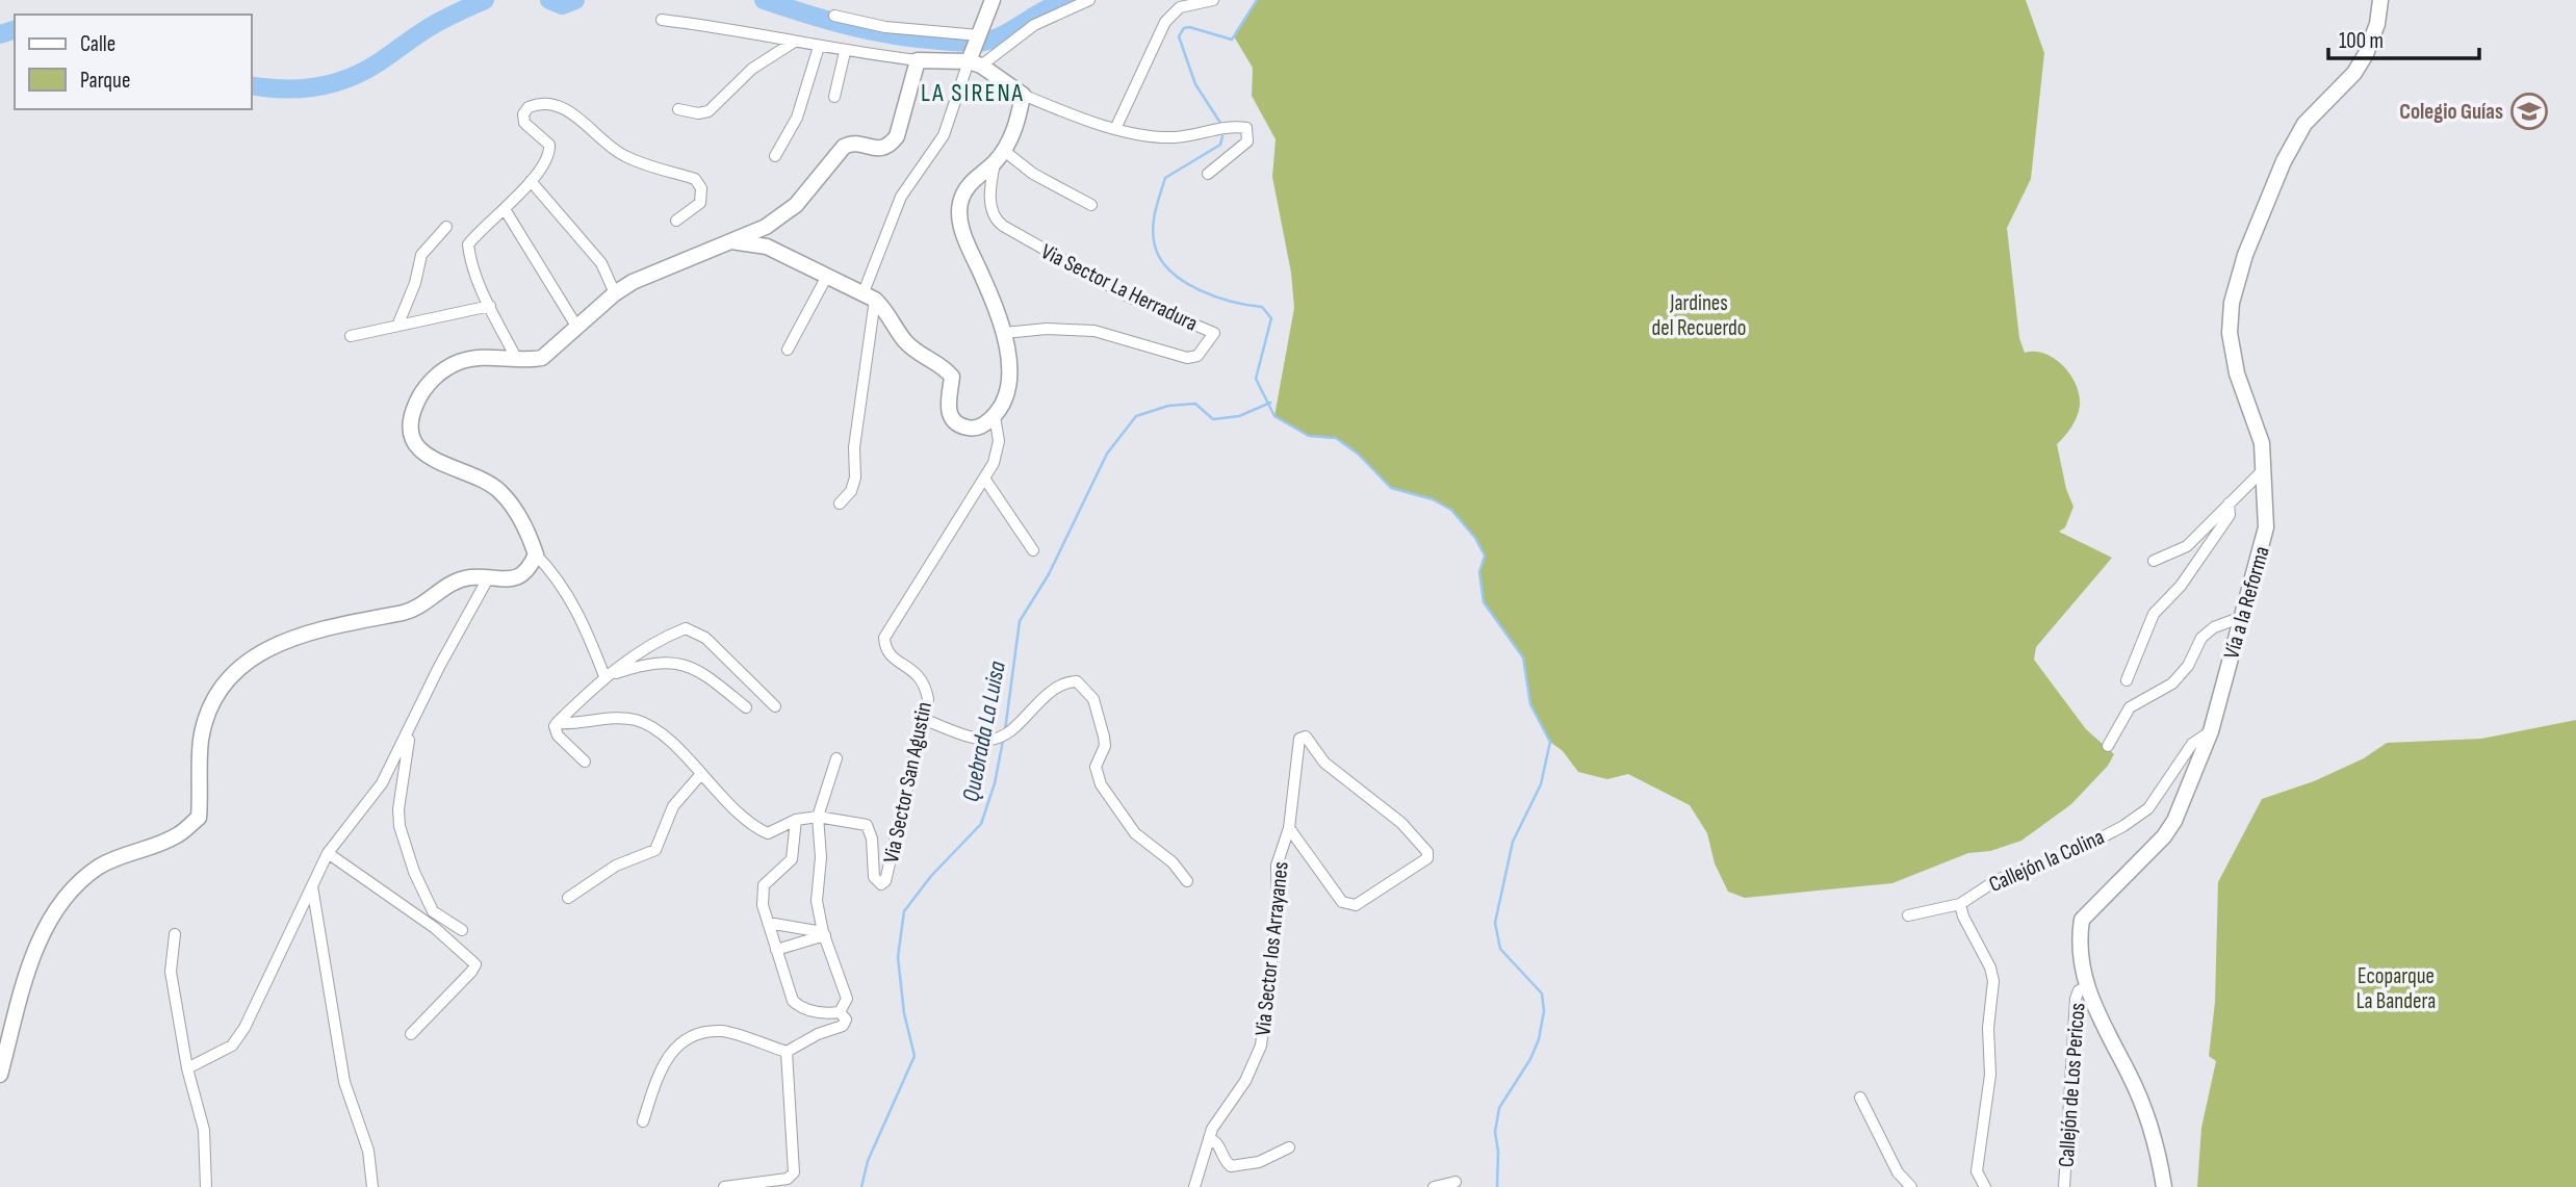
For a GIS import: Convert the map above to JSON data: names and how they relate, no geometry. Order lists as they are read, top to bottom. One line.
{"streets":{"street":["Via Sector La Herradura","Vía a la Reforma","Via Sector San Agustin","Callejón la Colina","Via Sector los Arrayanes","Callejón de Los Pericos"]},"crossings":[["Vía a la Reforma","Callejón la Colina"],["Vía a la Reforma","Callejón de Los Pericos"]],"districts":["LA SIRENA"],"water":["Quebrada La Luisa"],"parks":["Jardines del Recuerdo","Ecoparque La Bandera"],"places":{"school or university":["Colegio Guías"]},"legend":["Calle","Parque"],"scale_bar":"100 m"}
